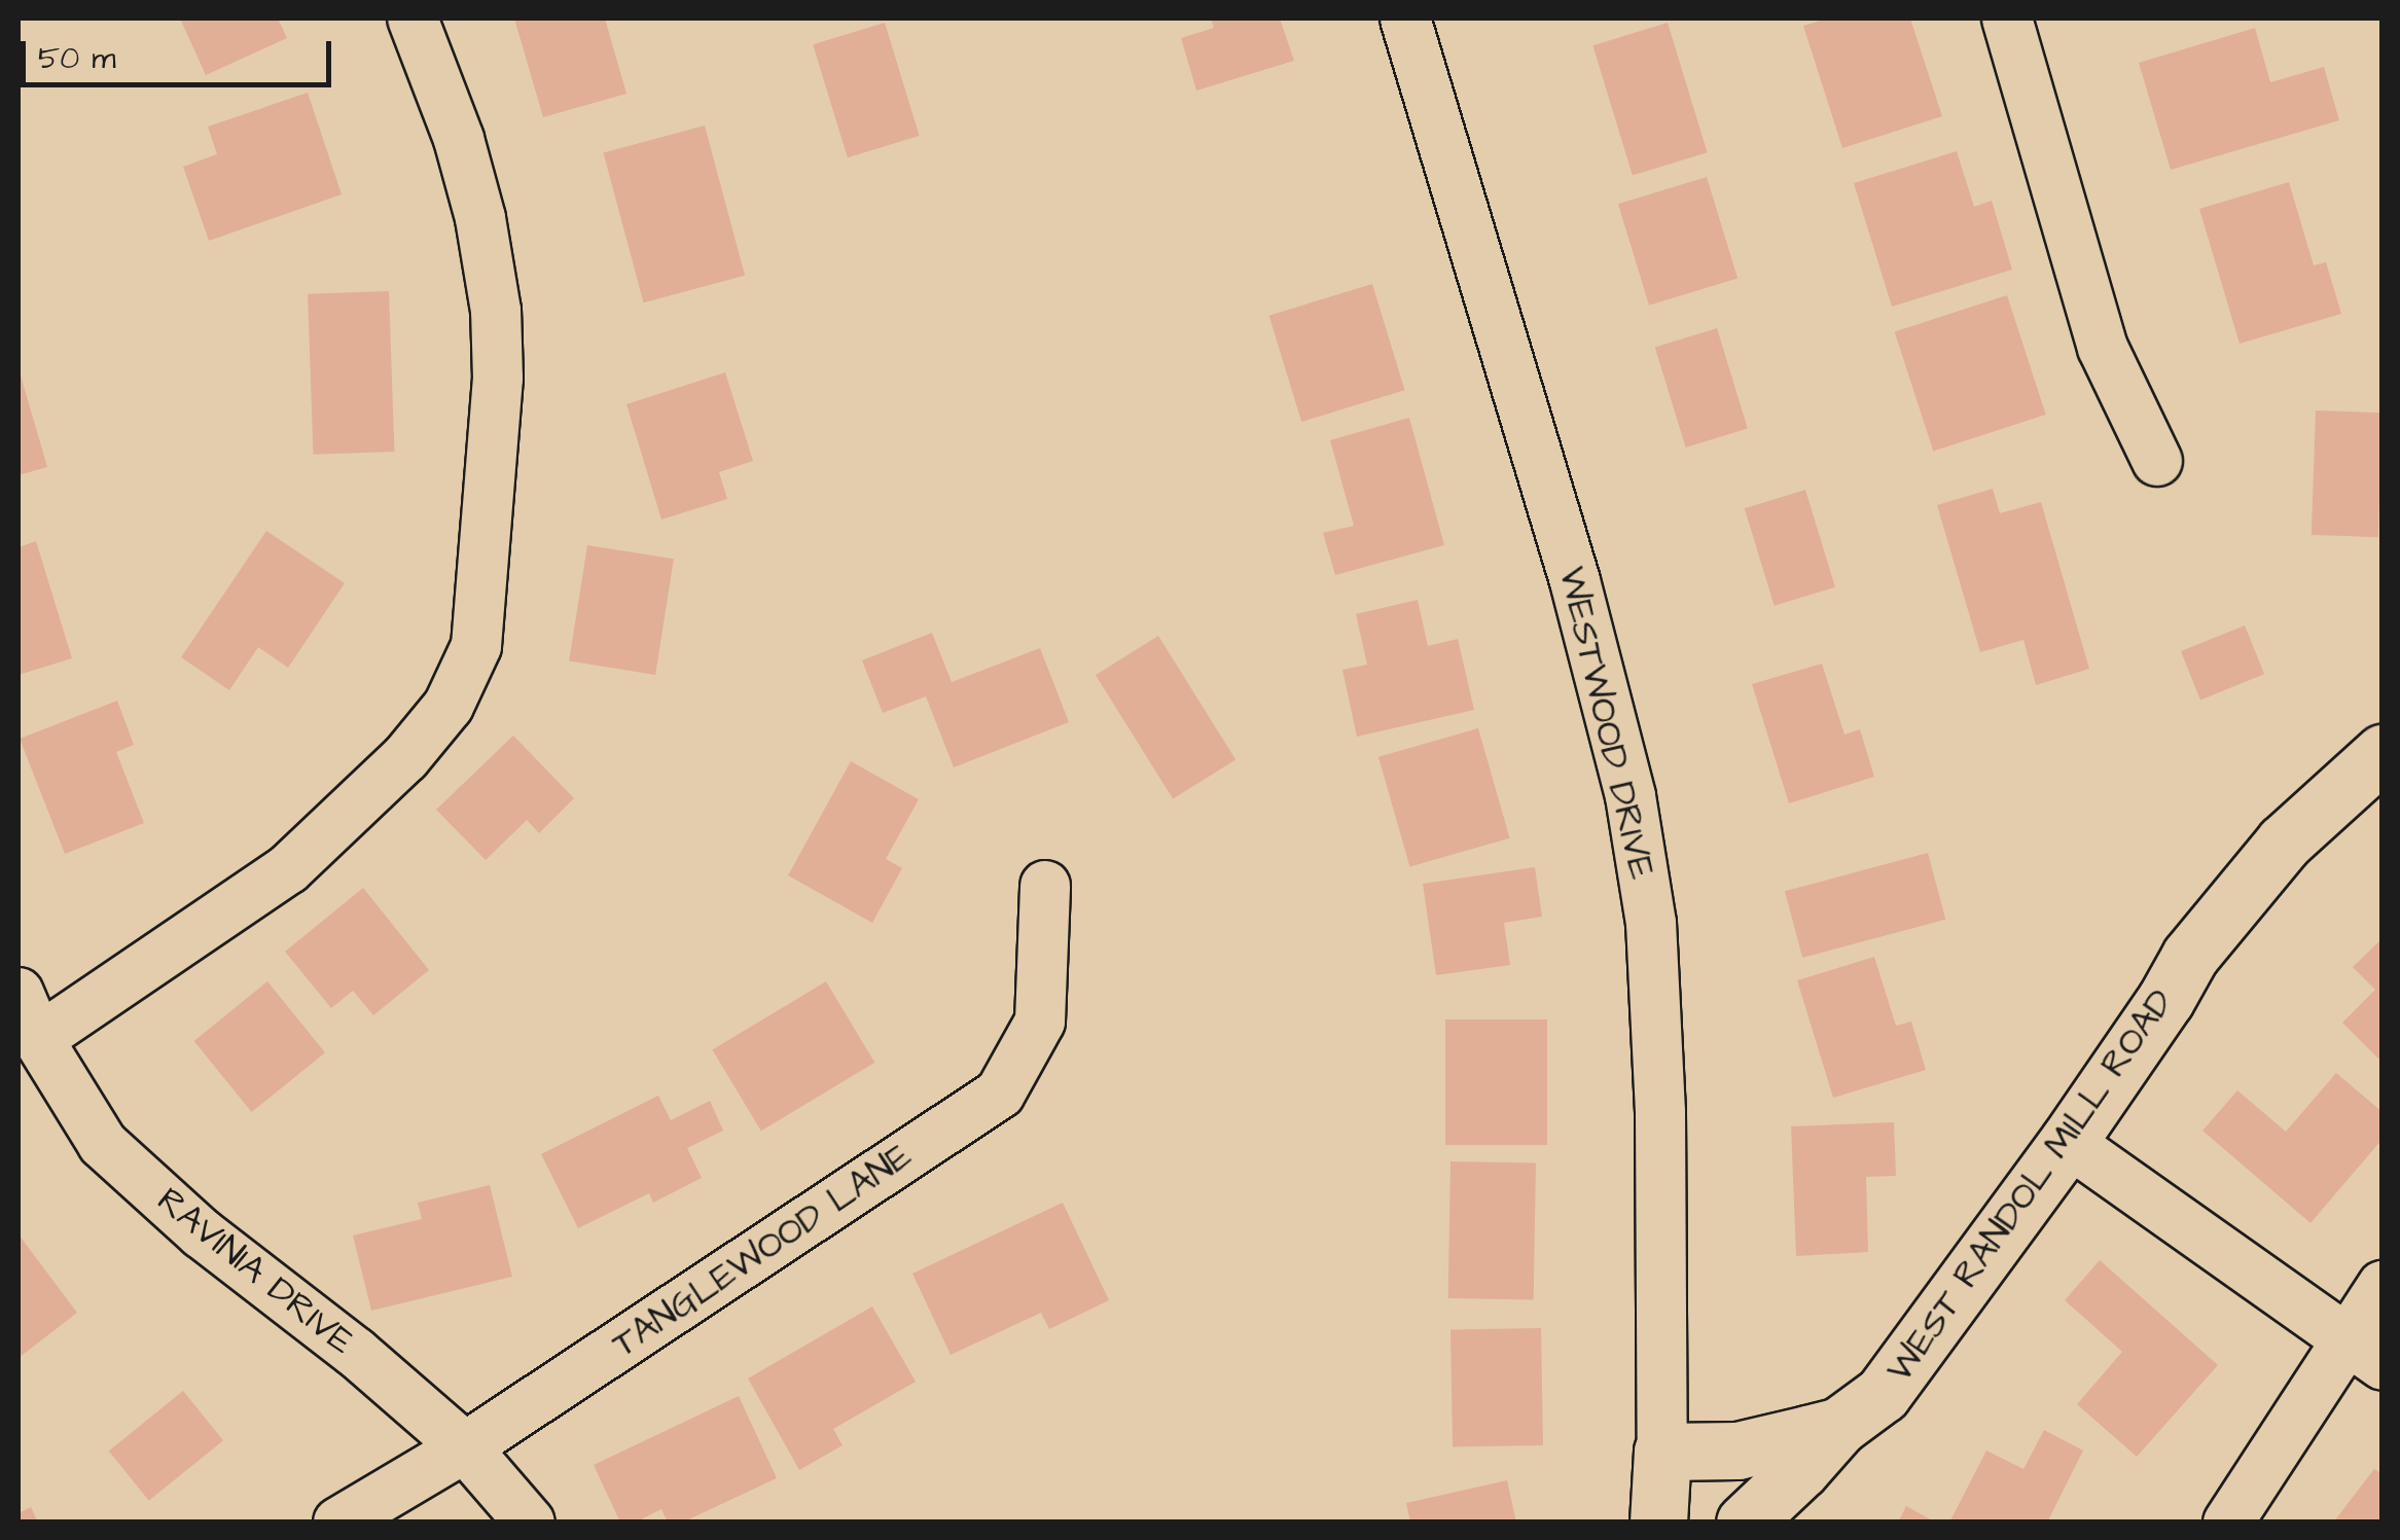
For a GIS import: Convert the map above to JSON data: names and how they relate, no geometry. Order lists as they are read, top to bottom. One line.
{"streets":{"main road":["WEST RANDOL MILL ROAD"],"street":["WESTWOOD DRIVE","TANGLEWOOD LANE","RAVINIA DRIVE"]},"crossings":[["WESTWOOD DRIVE","WEST RANDOL MILL ROAD"],["TANGLEWOOD LANE","RAVINIA DRIVE"]],"scale_bar":"50 m"}
